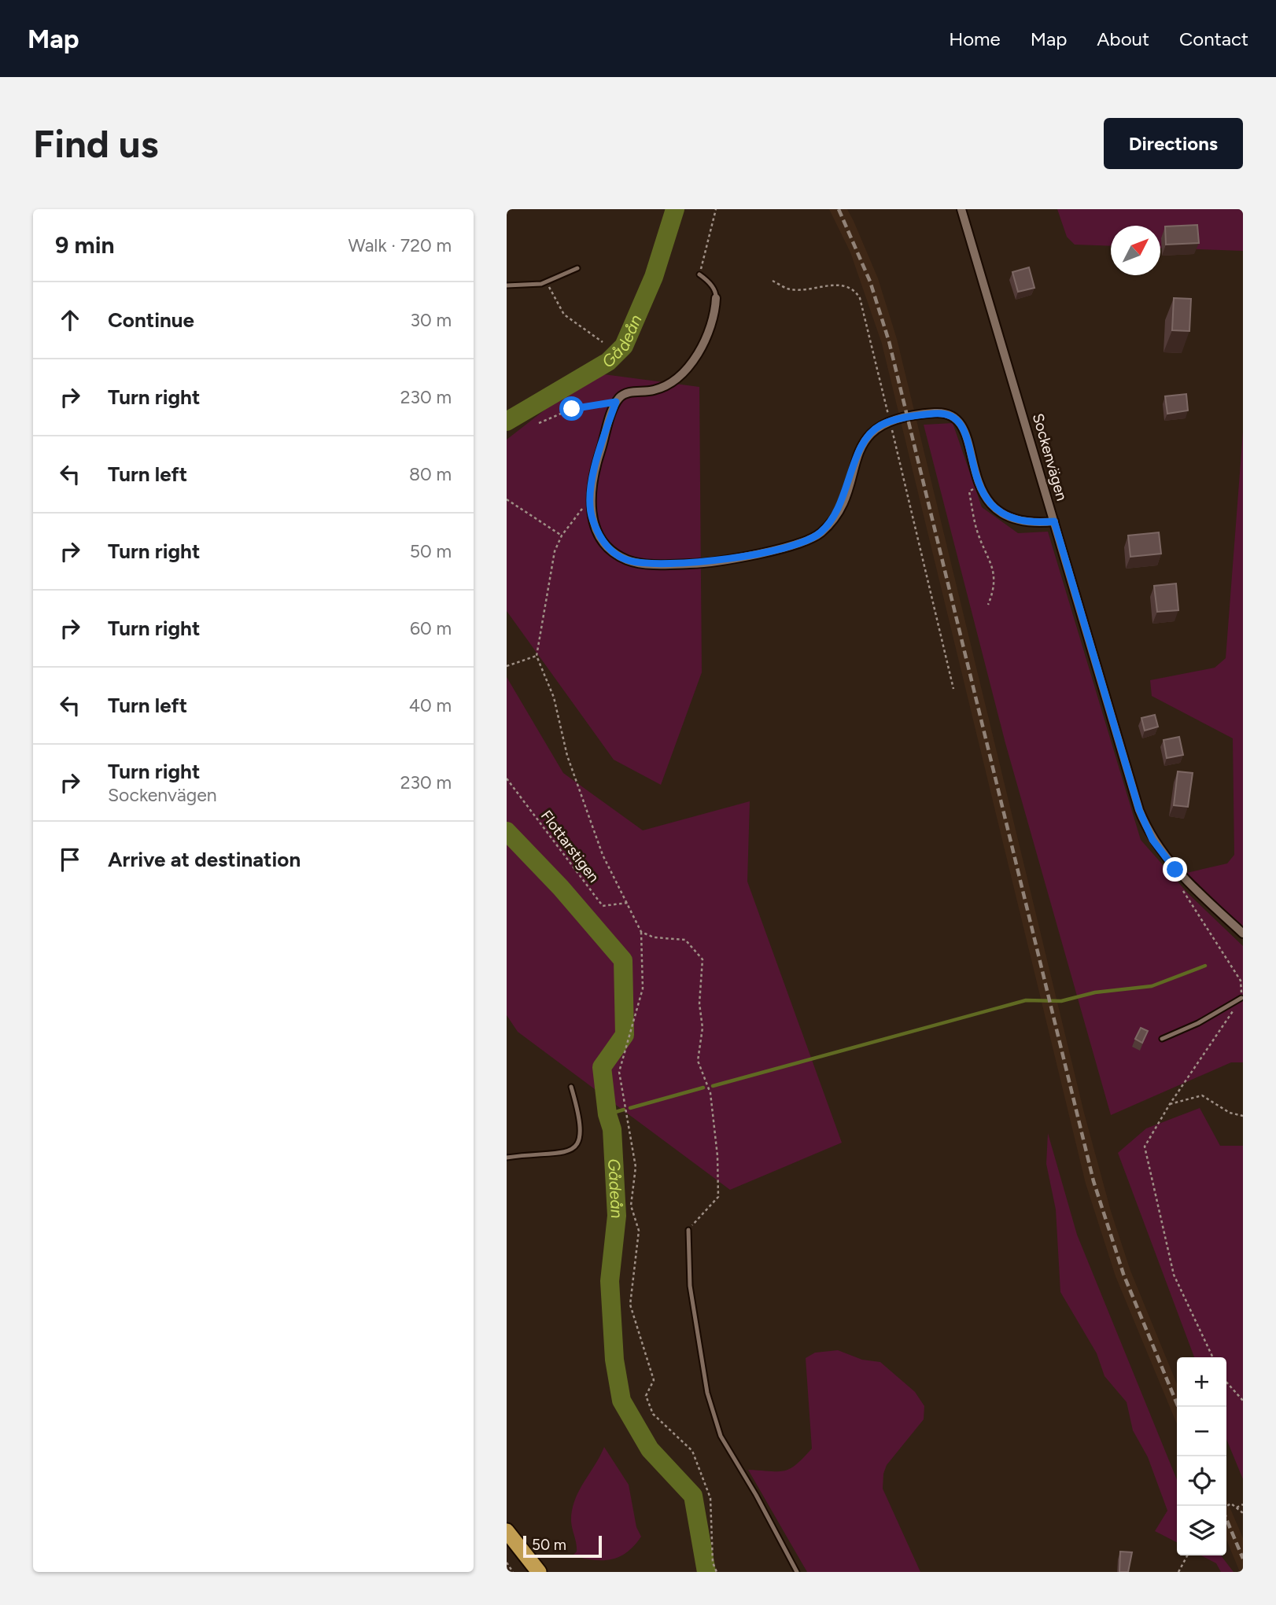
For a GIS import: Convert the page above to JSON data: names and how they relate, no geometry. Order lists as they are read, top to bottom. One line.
{"streets":{"street":["Sockenvägen"],"path":["Flottarstigen"]},"water":["Gådeån"],"scale_bar":"50 m","north":"top right","page":{"header":"Map","nav":["Home","Map","About","Contact"],"buttons":"Directions","title":"Find us","heading":["9 min","Walk · 720 m"],"list":[["Continue","30 m"],["Turn right","230 m"],["Turn left","80 m"],["Turn right","50 m"],["Turn right","60 m"],["Turn left","40 m"],["Turn right","Sockenvägen","230 m"],"Arrive at destination"],"map_buttons":["+","−"],"scale":"50 m"}}
